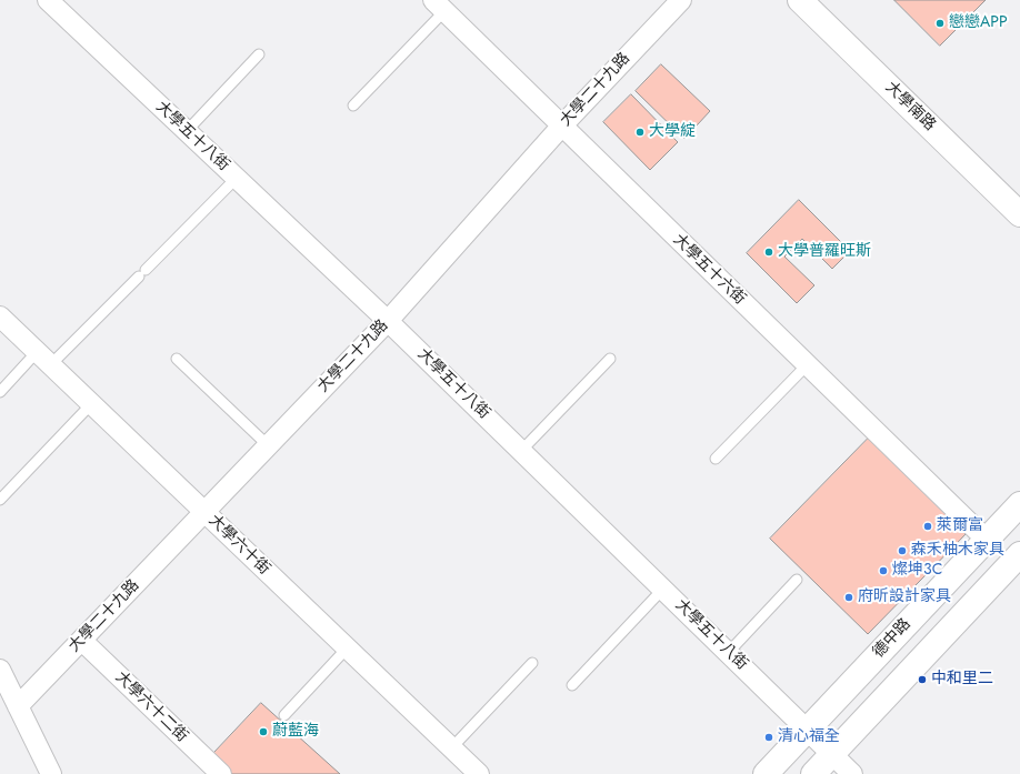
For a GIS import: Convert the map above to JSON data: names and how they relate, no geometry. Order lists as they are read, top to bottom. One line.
{"streets":{"main road":["大學南路","德中路"],"street":["大學二十九路","大學五十八街","大學五十六街","大學六十街","大學六十二街"]},"crossings":[["大學二十九路","大學五十八街"],["大學二十九路","大學五十六街"],["大學二十九路","大學六十街"],["大學二十九路","大學六十二街"],["大學五十八街","德中路"],["大學五十六街","德中路"]],"places":["戀戀APP","大學綻","大學普羅旺斯","萊爾富","森禾柚木家具","燦坤3C","府昕設計家具","中和里二","蔚藍海","清心福全"]}
